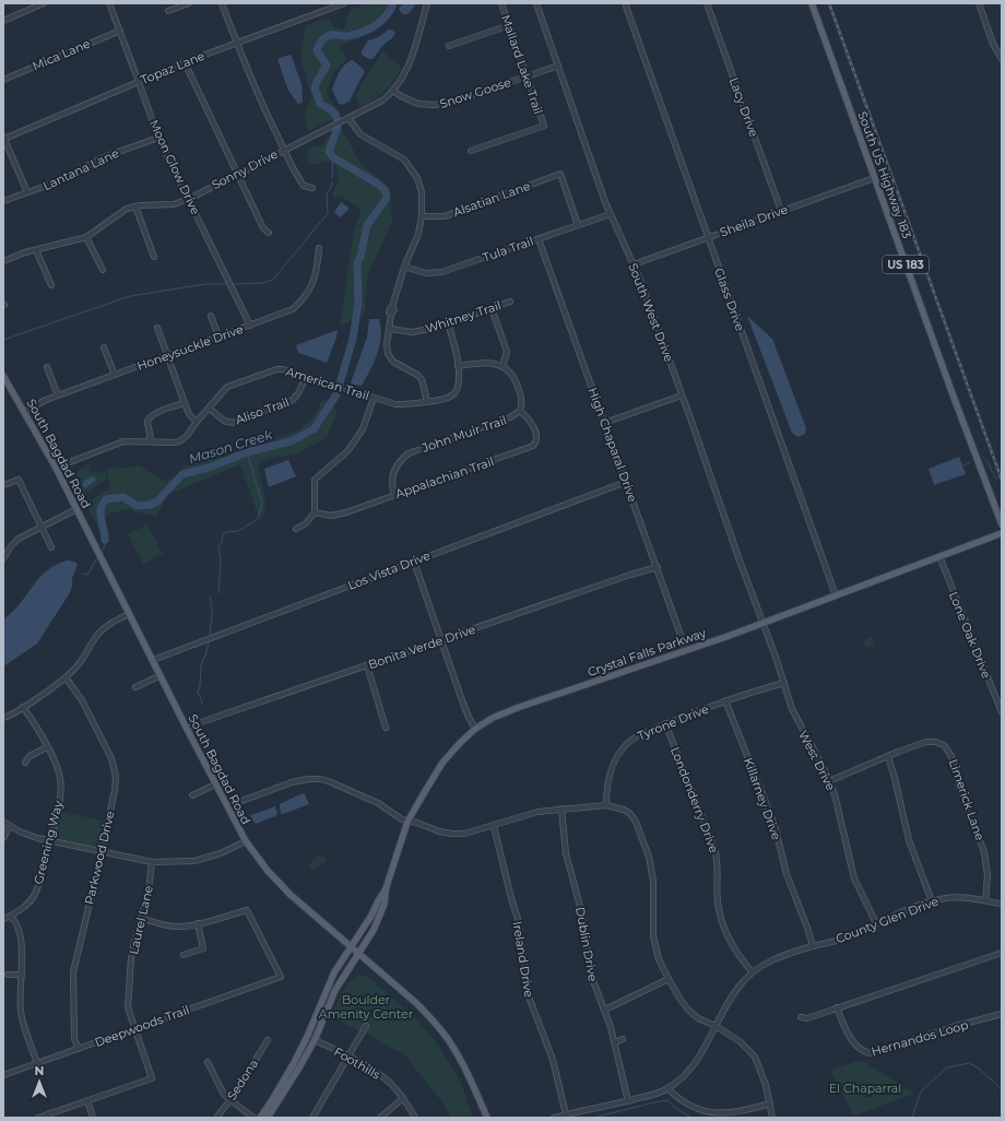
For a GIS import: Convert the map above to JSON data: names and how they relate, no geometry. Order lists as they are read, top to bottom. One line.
{"streets":{"main road":["South US Highway 183","US 183","South Bagdad Road","Crystal Falls Parkway"],"street":["Mica Lane","Mallard Lake Trail","Topaz Lane","Snow Goose","Lacy Drive","Moon Glow Drive","Lantana Lane","Sonny Drive","Alsatian Lane","Sheila Drive","Tula Trail","Glass Drive","South West Drive","Whitney Trail","Honeysuckle Drive","American Trail","Aliso Trail","John Muir Trail","High Chaparal Drive","Appalachian Trail","Los Vista Drive","Lone Oak Drive","Bonita Verde Drive","Tyrone Drive","West Drive","Killarney Drive","Londonderry Drive","Limerick Lane","Greening Way","Parkwood Drive","Laurel Lane","County Glen Drive","Dublin Drive","Ireland Drive","Deepwoods Trail","Hernandos Loop","Foothills","Sedona"]},"crossings":[["Mica Lane","Moon Glow Drive"],["Mallard Lake Trail","Snow Goose"],["Topaz Lane","Moon Glow Drive"],["Snow Goose","Sonny Drive"],["Snow Goose","South West Drive"],["Lacy Drive","Sheila Drive"],["Moon Glow Drive","Lantana Lane"],["Moon Glow Drive","Sonny Drive"],["Moon Glow Drive","Honeysuckle Drive"],["South US Highway 183","Sheila Drive"],["Alsatian Lane","Tula Trail"],["Sheila Drive","Glass Drive"],["Sheila Drive","South West Drive"],["Tula Trail","South West Drive"],["Tula Trail","High Chaparal Drive"],["Glass Drive","Crystal Falls Parkway"],["South West Drive","Crystal Falls Parkway"],["South West Drive","West Drive"],["Whitney Trail","American Trail"],["Honeysuckle Drive","South Bagdad Road"],["American Trail","Aliso Trail"],["American Trail","South Bagdad Road"],["John Muir Trail","Appalachian Trail"],["High Chaparal Drive","Los Vista Drive"],["High Chaparal Drive","Bonita Verde Drive"],["High Chaparal Drive","Crystal Falls Parkway"],["South Bagdad Road","Los Vista Drive"],["South Bagdad Road","Bonita Verde Drive"],["South Bagdad Road","Crystal Falls Parkway"],["Lone Oak Drive","Crystal Falls Parkway"],["Crystal Falls Parkway","West Drive"],["Crystal Falls Parkway","Foothills"],["Tyrone Drive","West Drive"],["Tyrone Drive","Killarney Drive"],["Tyrone Drive","Londonderry Drive"],["West Drive","Limerick Lane"],["West Drive","County Glen Drive"],["Killarney Drive","County Glen Drive"],["Londonderry Drive","County Glen Drive"],["Limerick Lane","County Glen Drive"],["Parkwood Drive","Deepwoods Trail"],["Laurel Lane","Deepwoods Trail"],["County Glen Drive","Dublin Drive"],["County Glen Drive","Ireland Drive"]],"water":["Mason Creek"],"parks":["Boulder Amenity Center","El Chaparral"],"north":"top"}
